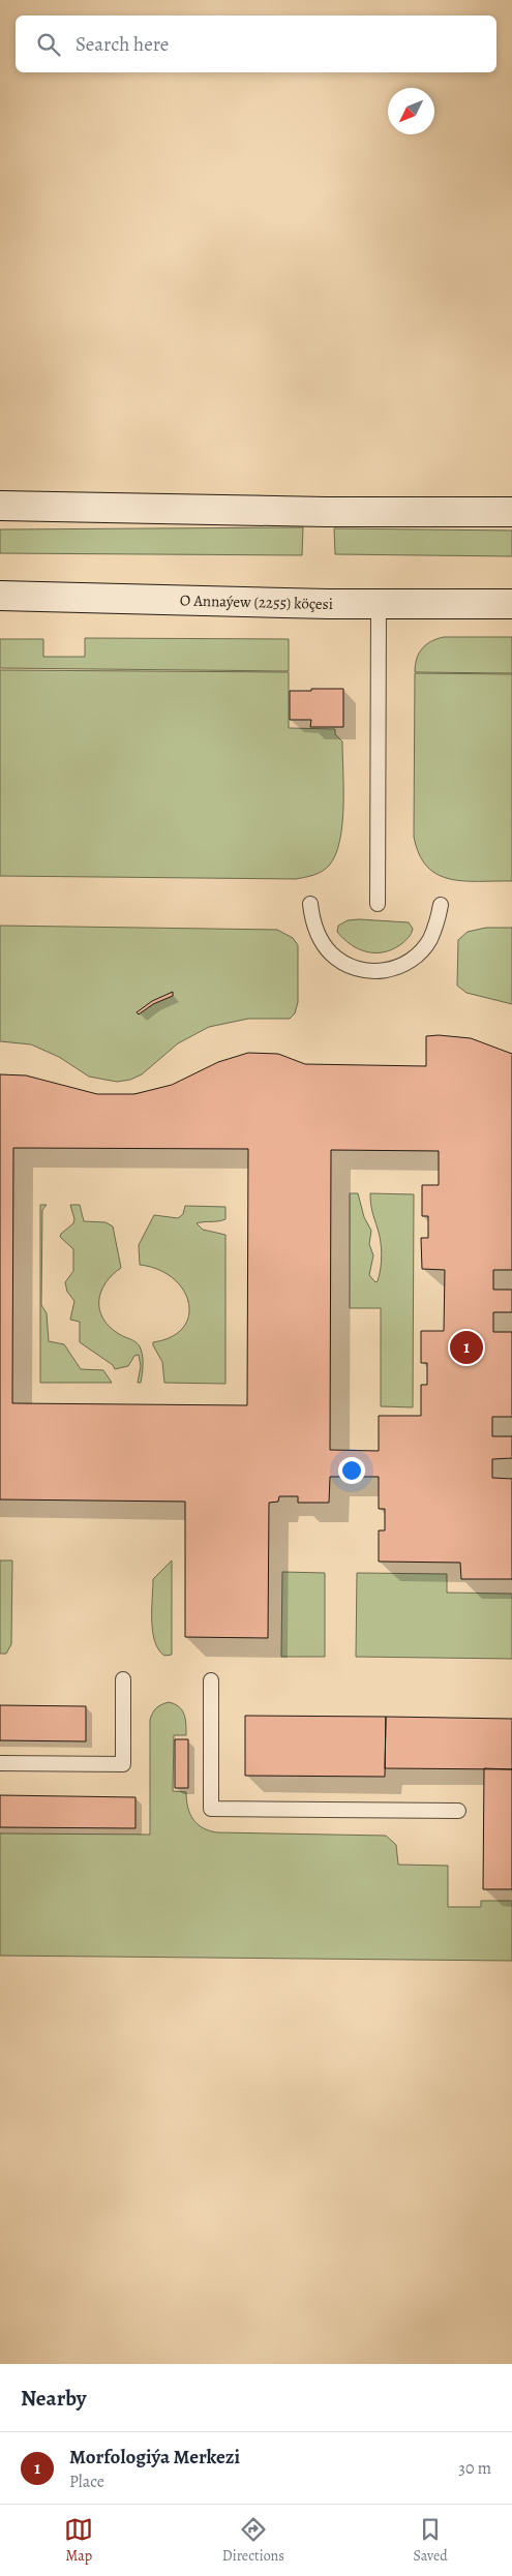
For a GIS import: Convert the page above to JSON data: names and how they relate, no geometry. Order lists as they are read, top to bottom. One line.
{"streets":{"main road":["O Annaýew (2255) köçesi"]},"north":"bottom left","page":{"search":"Search here","pins":"1","heading":"Nearby","list":[{"mark":"1","name":"Morfologiýa Merkezi","note":"Place","value":"30 m"}],"nav":["Map","Directions","Saved"]}}
